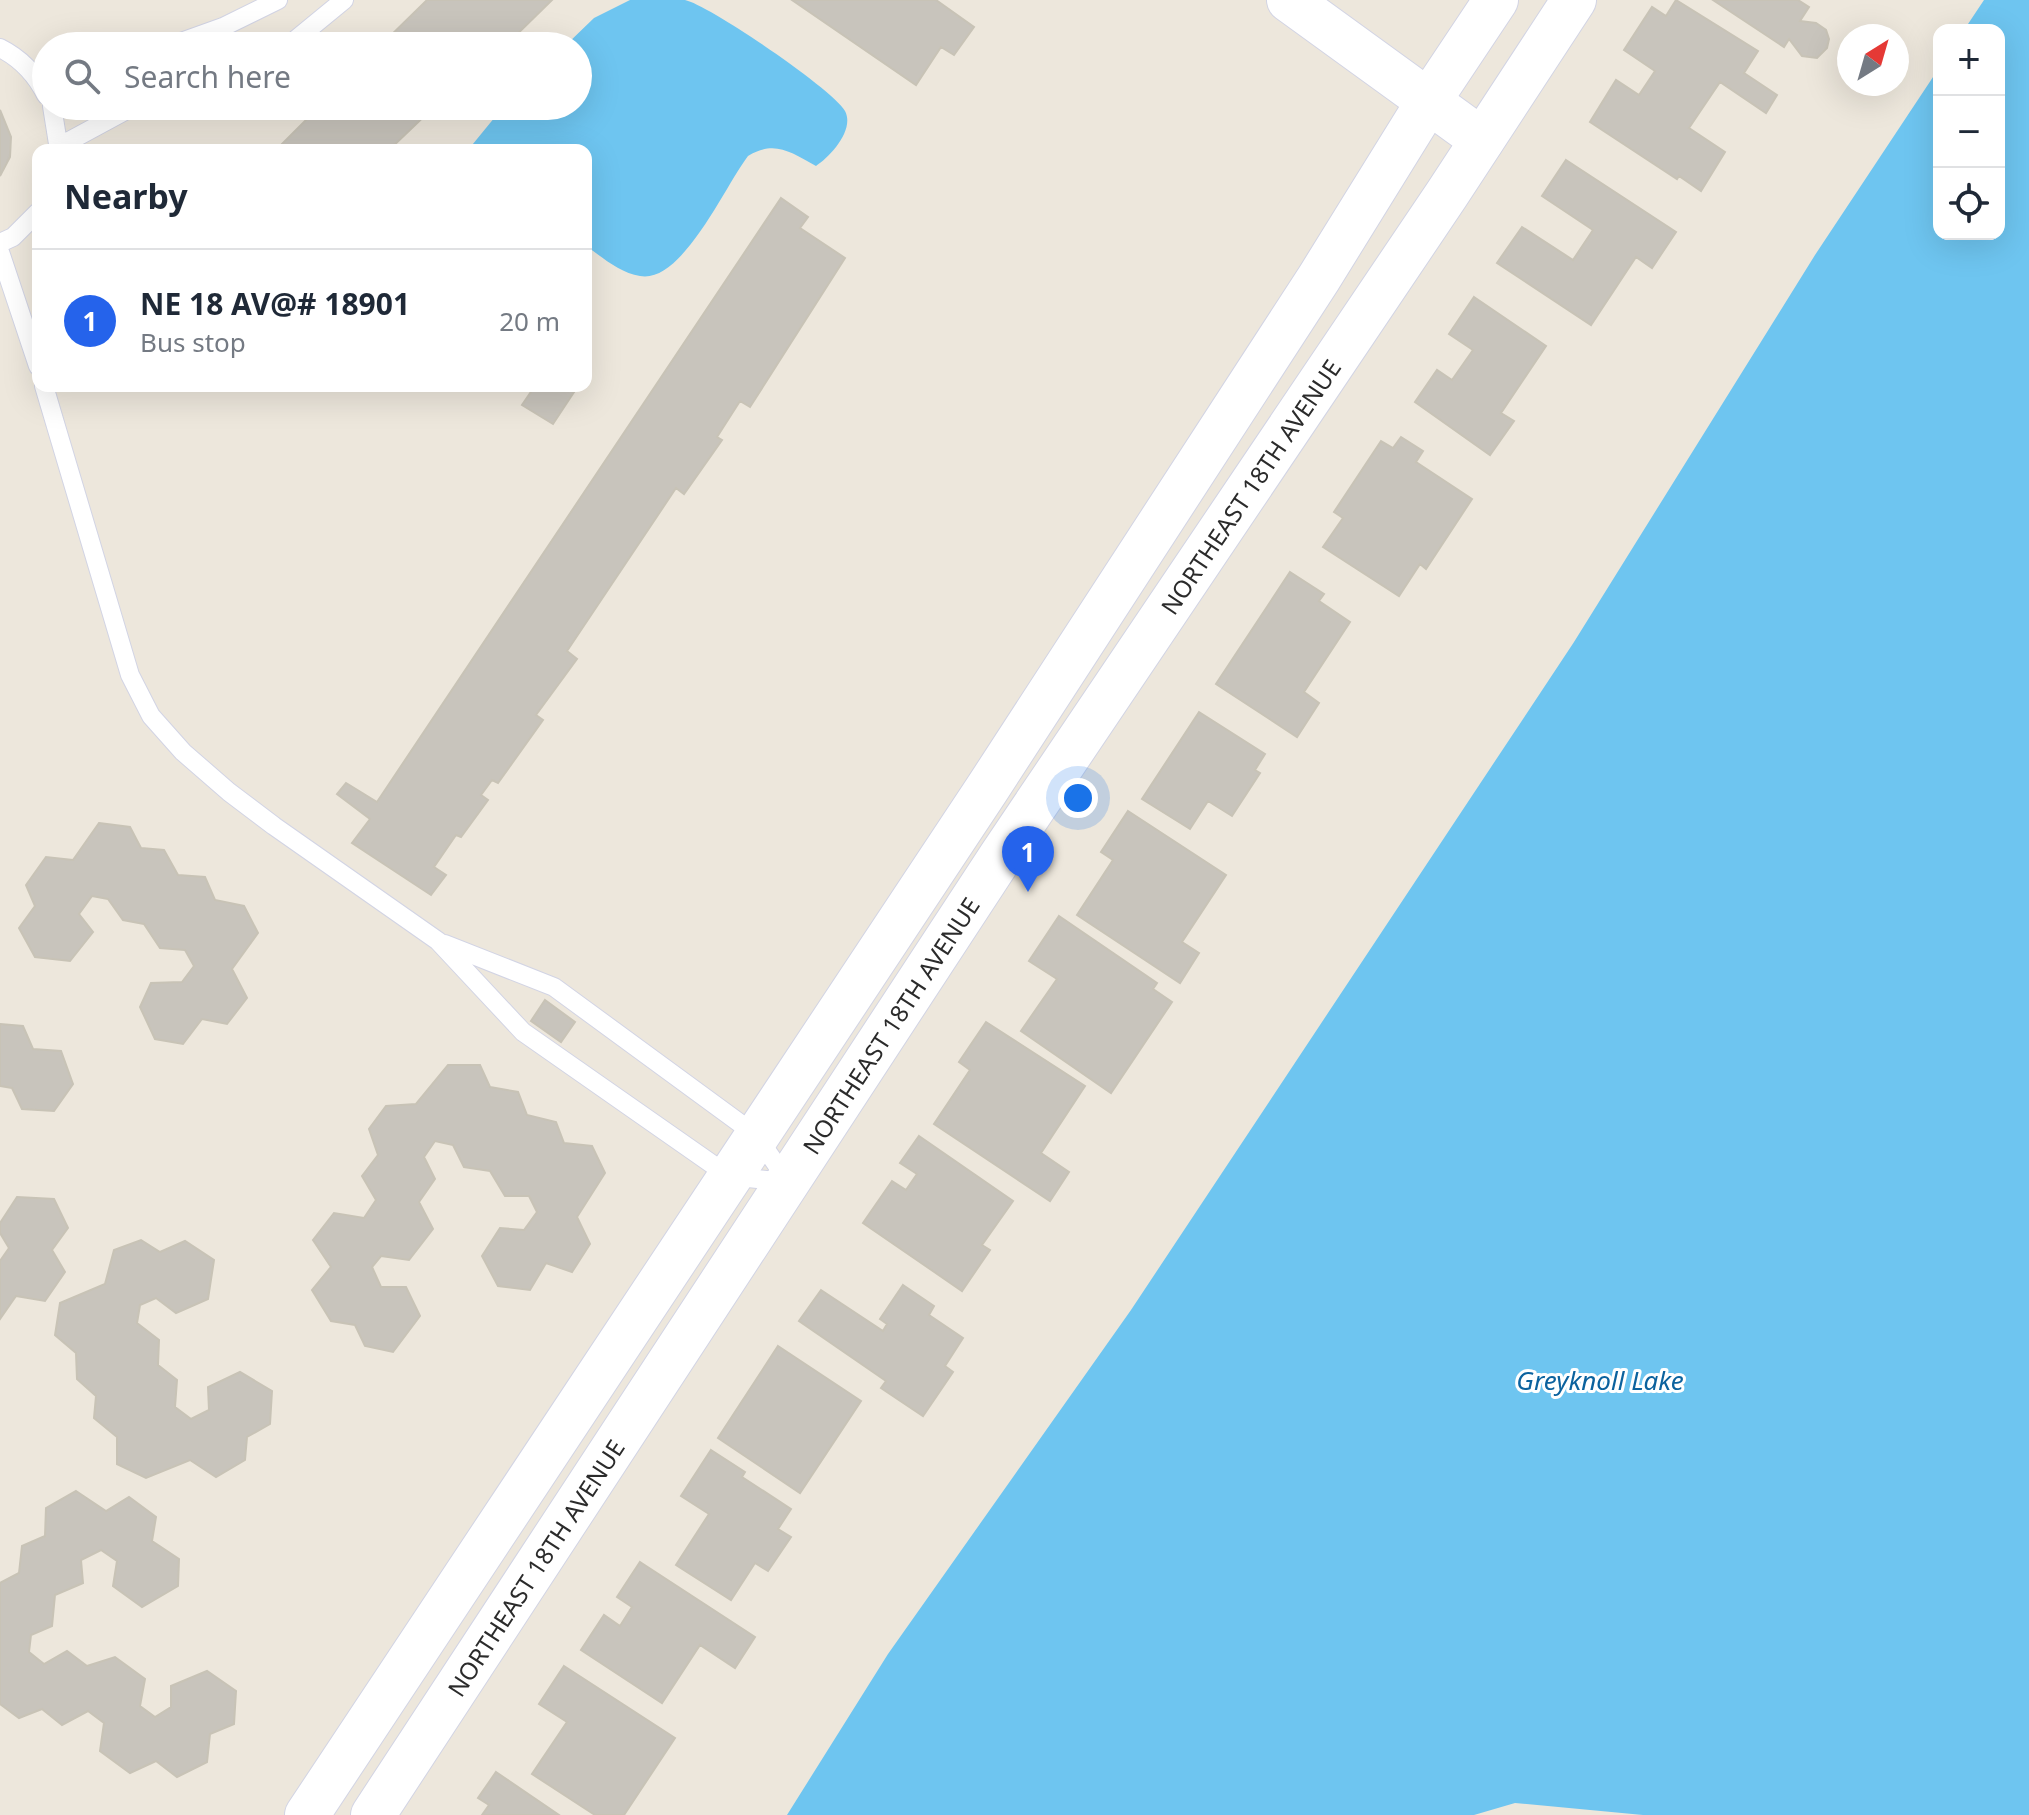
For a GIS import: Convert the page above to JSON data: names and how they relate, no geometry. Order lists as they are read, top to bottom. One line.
{"streets":{"street":["NORTHEAST 18TH AVENUE"]},"water":["Greyknoll Lake"],"north":"top right","page":{"map_buttons":["+","−"],"search":"Search here","heading":"Nearby","list":[{"mark":"1","name":"NE 18 AV@# 18901","note":"Bus stop","value":"20 m"}],"pins":"1"}}
